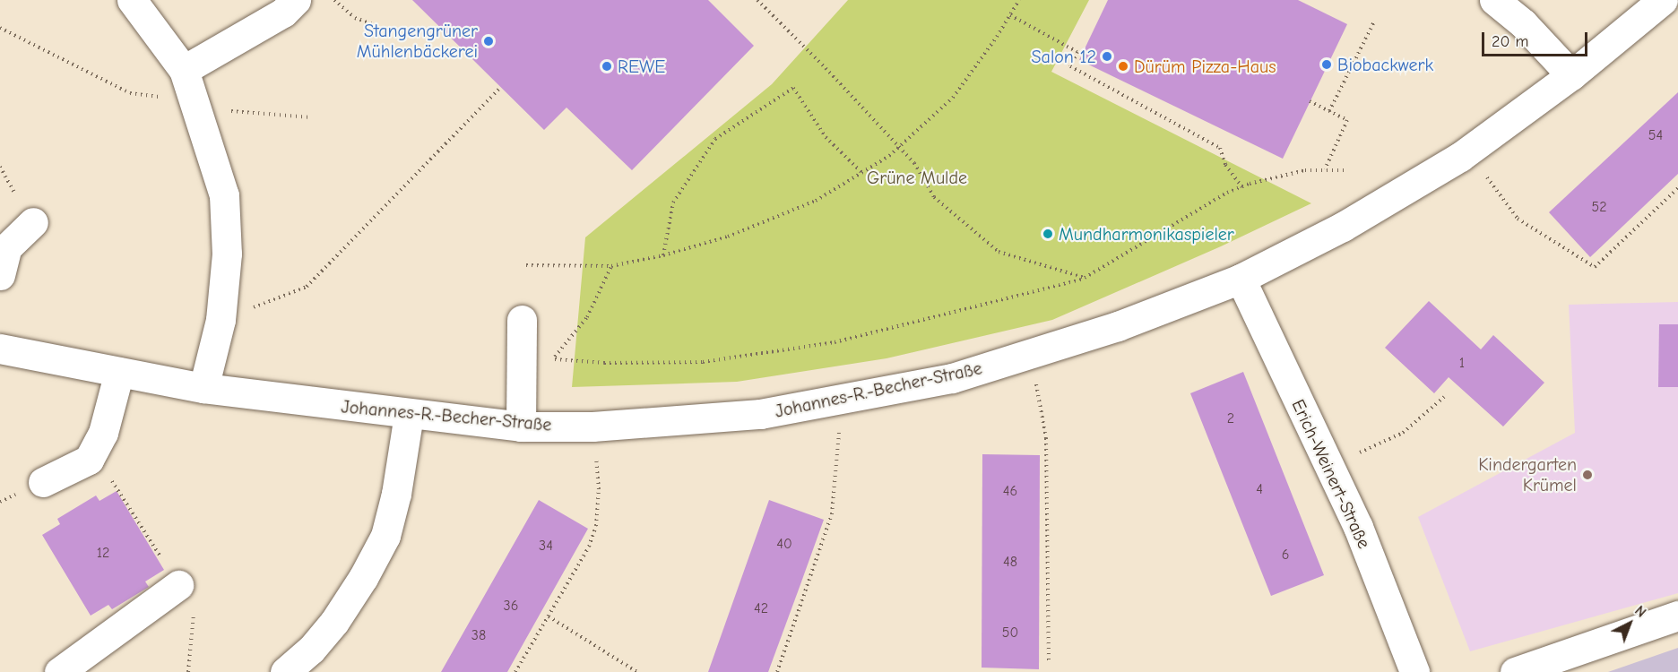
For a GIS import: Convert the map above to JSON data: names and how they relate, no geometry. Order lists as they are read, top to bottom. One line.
{"streets":{"street":["Johannes-R.-Becher-Straße","Erich-Weinert-Straße"]},"crossings":[["Johannes-R.-Becher-Straße","Erich-Weinert-Straße"]],"parks":["Grüne Mulde"],"places":["Stangengrüner Mühlenbäckerei","Salon 12","Biobackwerk","REWE","Dürüm Pizza-Haus","Mundharmonikaspieler","Kindergarten Krümel"],"house_numbers":["54","52","1","2","4","46","40","34","12","6","48","36","42","50","38"],"scale_bar":"20 m","north":"top right"}
